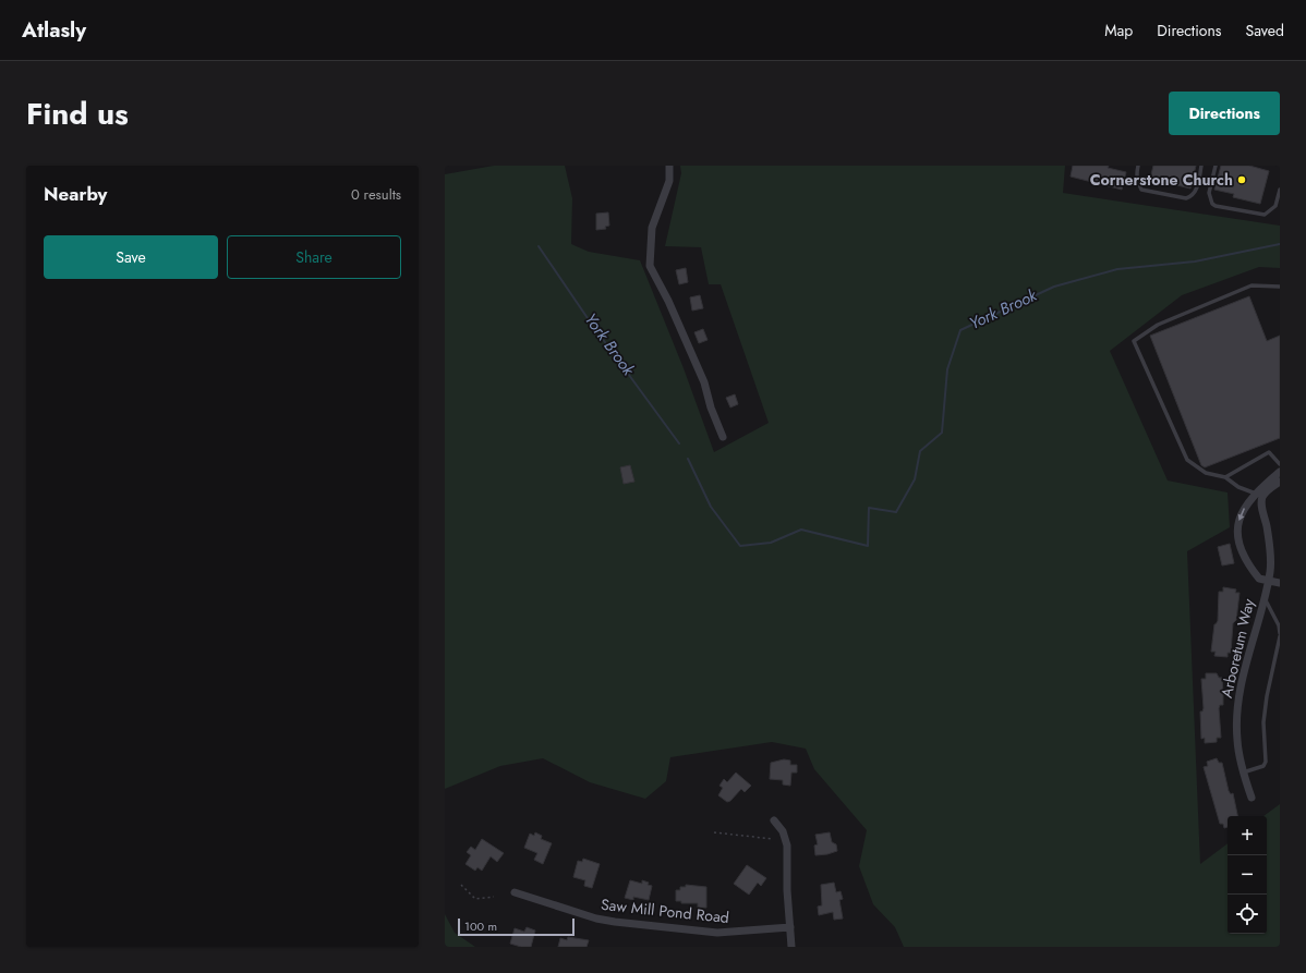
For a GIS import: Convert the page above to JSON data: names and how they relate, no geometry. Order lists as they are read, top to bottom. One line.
{"streets":{"street":["Arboretum Way","Saw Mill Pond Road"]},"water":["York Brook"],"places":["Cornerstone Church"],"scale_bar":"100 m","page":{"header":"Atlasly","nav":["Map","Directions","Saved"],"title":"Find us","buttons":["Directions",["Save","Share"]],"heading":["Nearby","0 results"],"map_buttons":["+","−"],"scale":"100 m"}}
